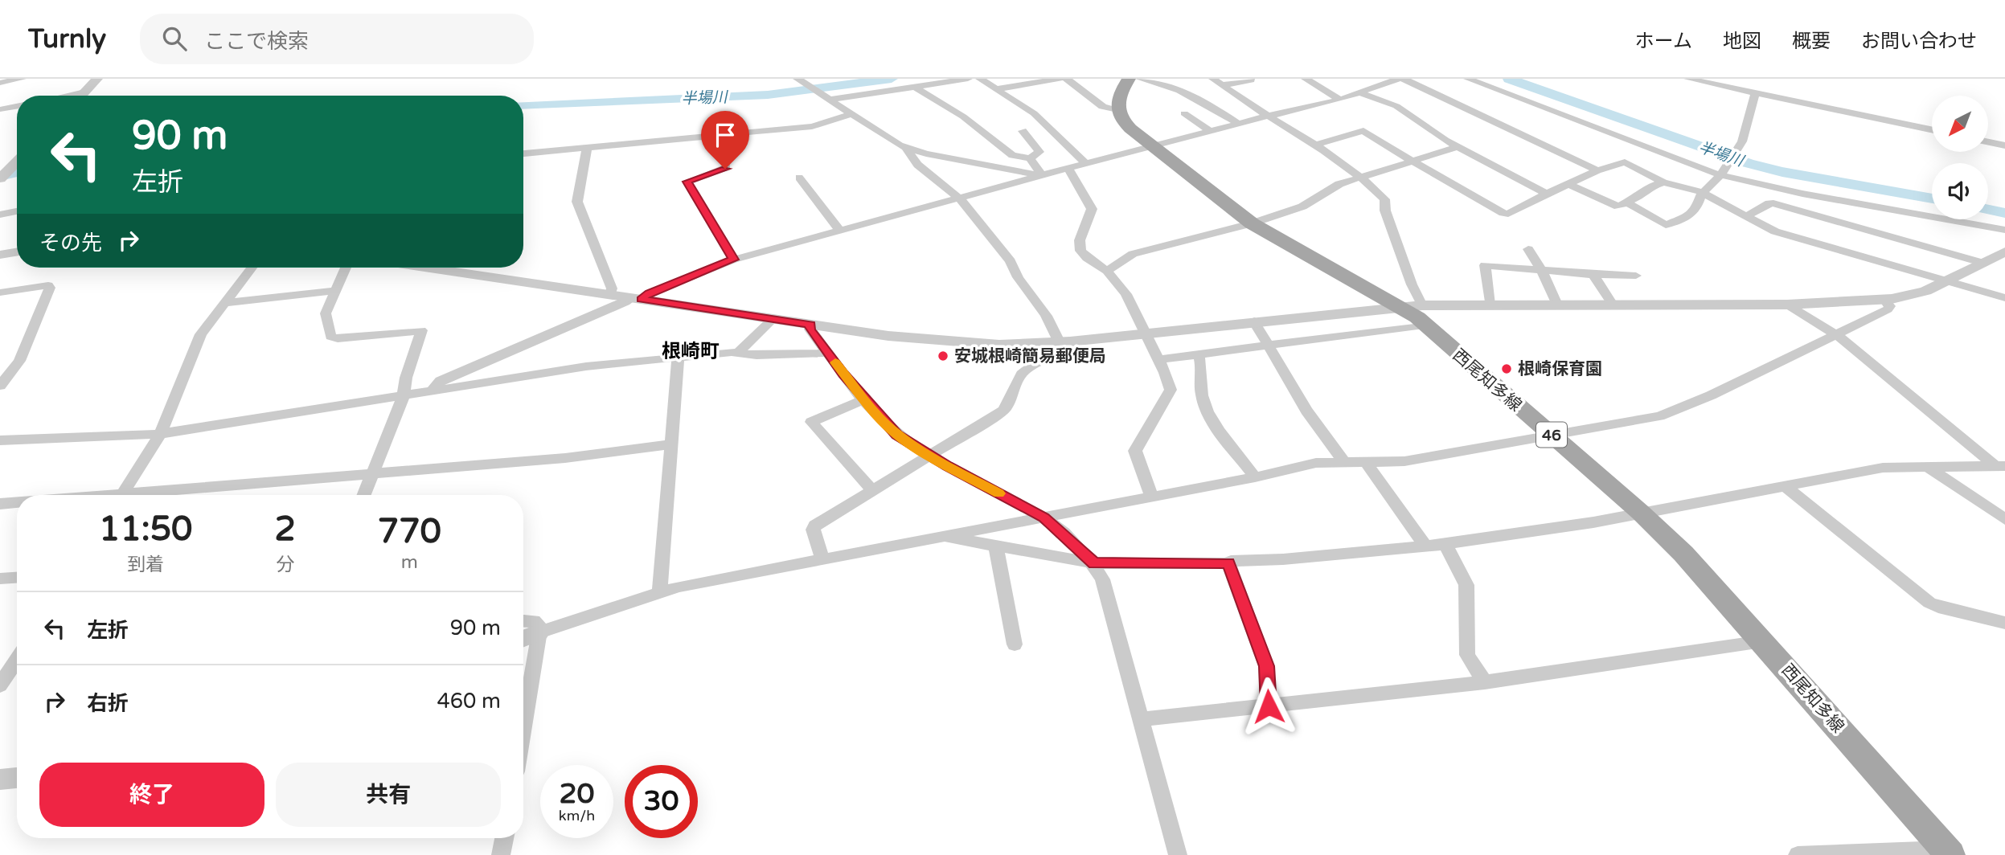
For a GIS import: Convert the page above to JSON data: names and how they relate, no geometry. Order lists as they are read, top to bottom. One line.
{"streets":{"main road":["西尾知多線","46"]},"districts":["根崎町"],"water":["半場川"],"places":["安城根崎簡易郵便局","根崎保育園"],"north":"bottom left","page":{"header":"Turnly","search":"ここで検索","nav":["ホーム","地図","概要","お問い合わせ"],"turn":["90 m","左折"],"then":"その先","eta":["11:50","到着","2","分","770","m"],"list":[{"name":"左折","value":"90 m"},{"name":"右折","value":"460 m"}],"buttons":["終了","共有"],"speed":"20 km/h","limit":"30"}}
